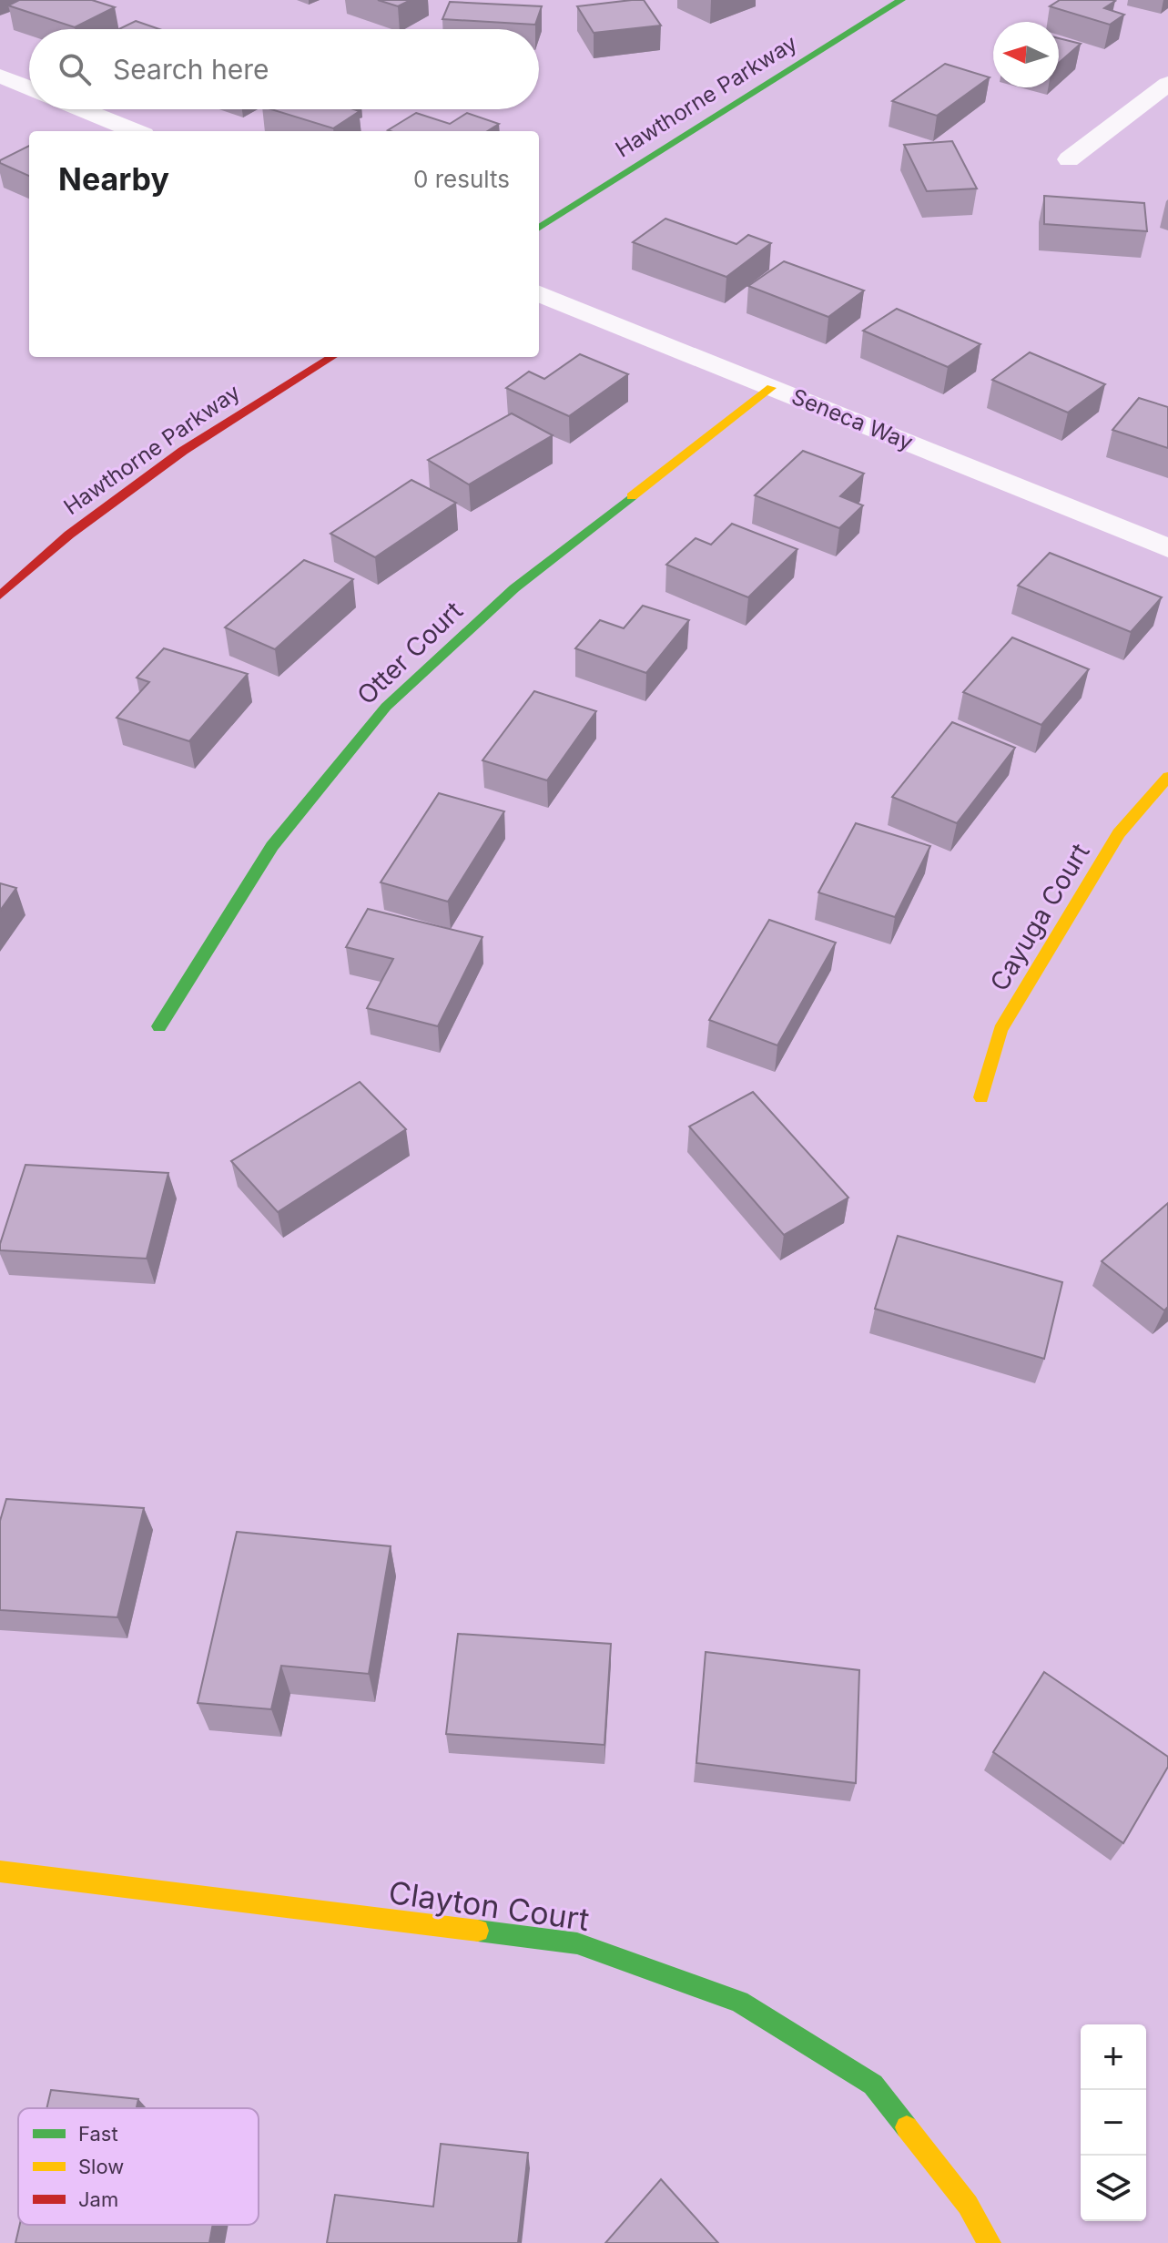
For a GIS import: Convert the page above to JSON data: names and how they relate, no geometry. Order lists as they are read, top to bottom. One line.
{"streets":{"street":["Hawthorne Parkway","Seneca Way","Otter Court","Cayuga Court","Clayton Court"]},"crossings":[["Seneca Way","Otter Court"]],"legend":["Fast","Slow","Jam"],"north":"left","page":{"search":"Search here","heading":["Nearby","0 results"],"map_buttons":["+","−"]}}
